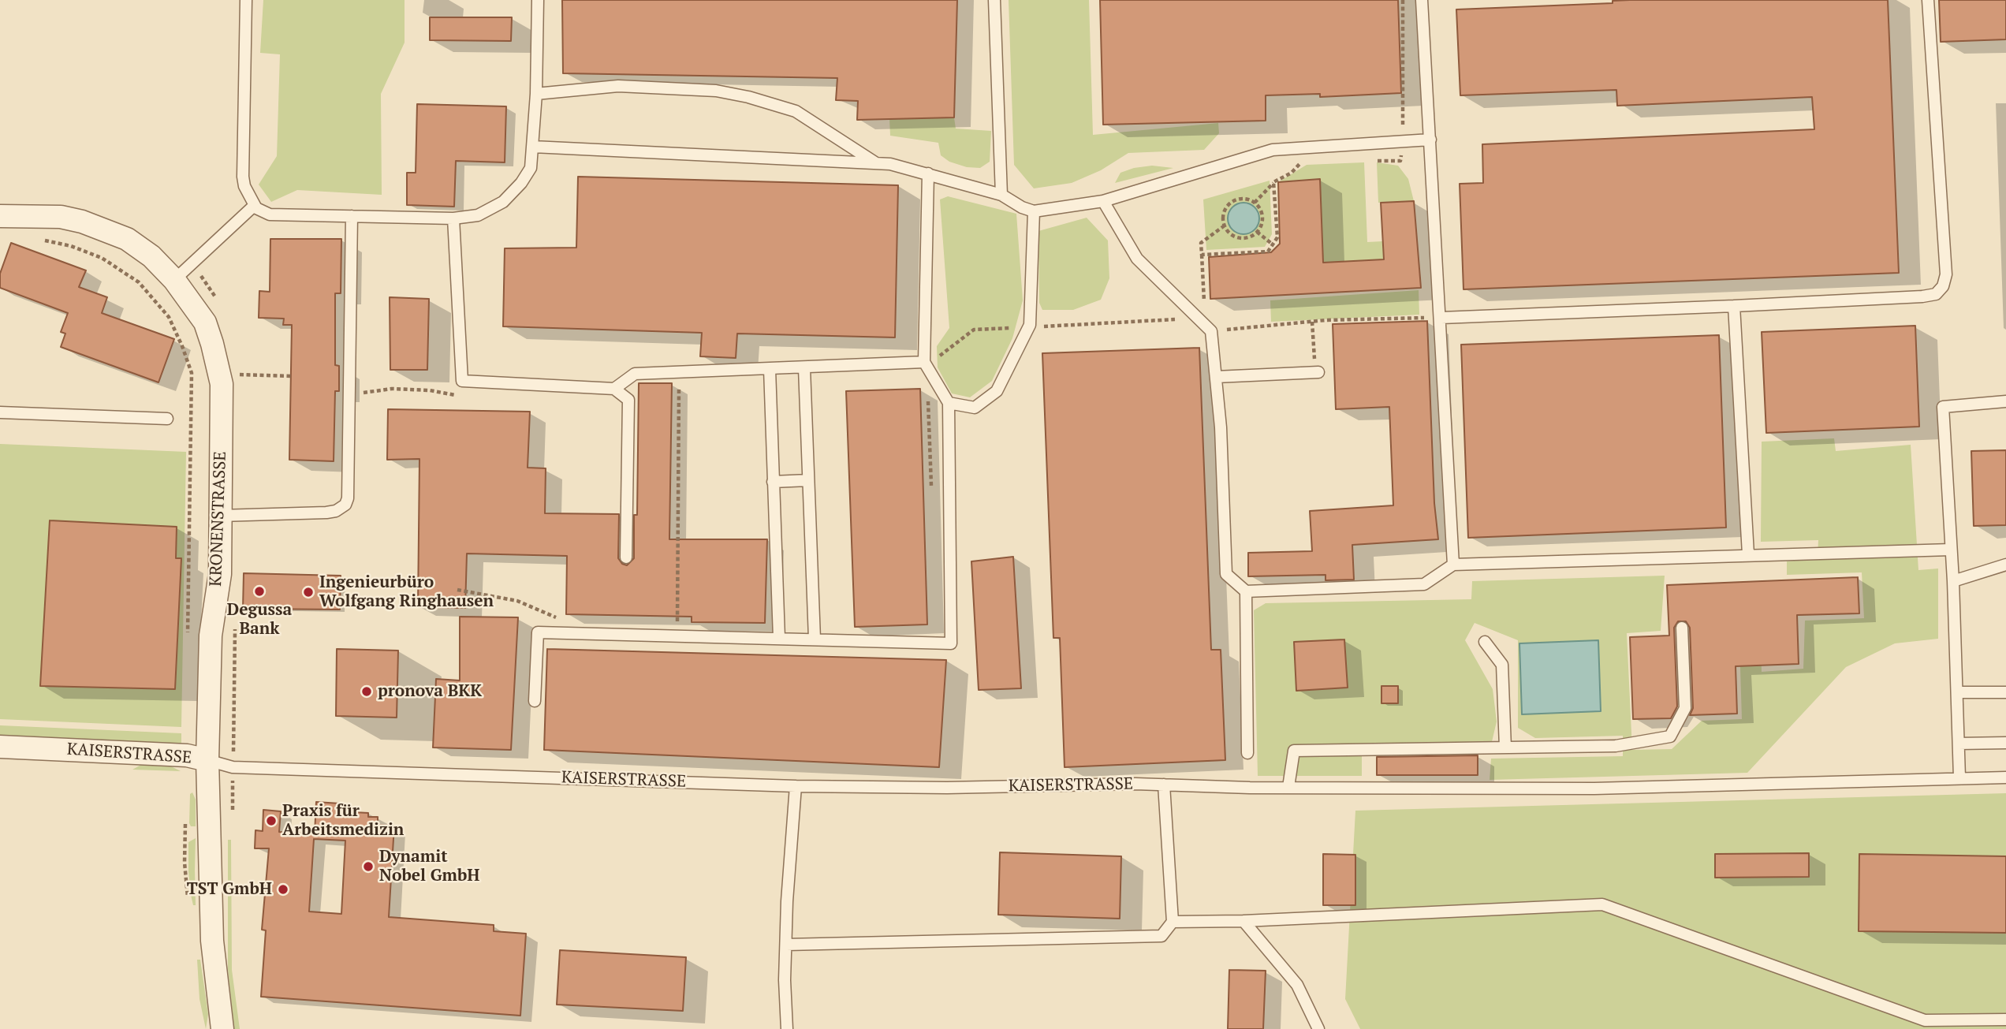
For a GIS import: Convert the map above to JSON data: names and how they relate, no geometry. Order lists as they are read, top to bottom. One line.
{"streets":{"street":["KRONENSTRASSE","KAISERSTRASSE"]},"crossings":[["KRONENSTRASSE","KAISERSTRASSE"]],"places":["Degussa Bank","Ingenieurbüro Wolfgang Ringhausen","pronova BKK","Praxis für Arbeitsmedizin","Dynamit Nobel GmbH","TST GmbH"]}
